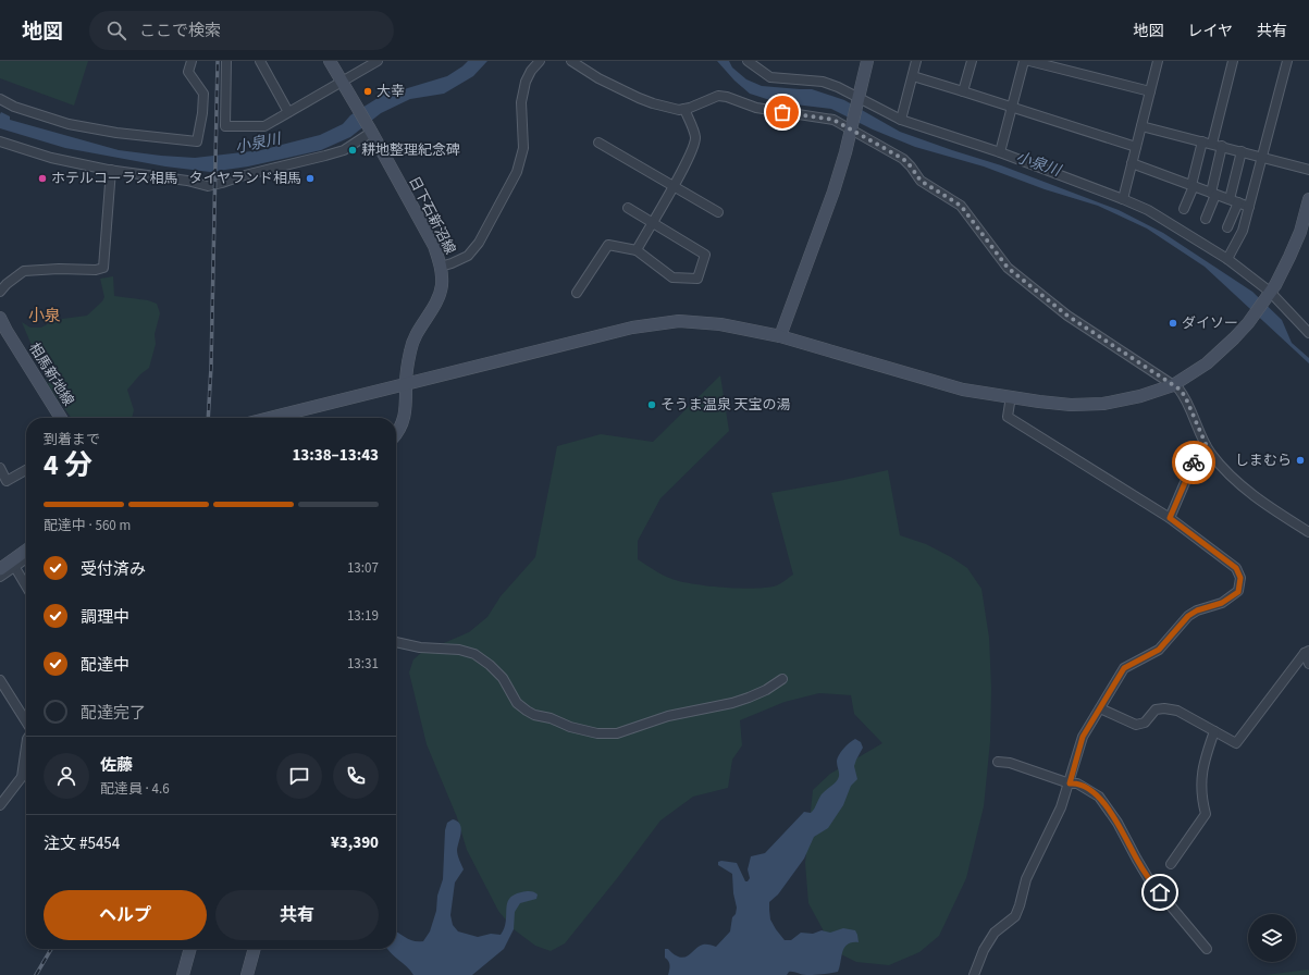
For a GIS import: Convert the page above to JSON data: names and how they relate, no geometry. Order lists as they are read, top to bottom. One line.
{"streets":{"street":["日下石新沼線","相馬新地線"]},"districts":["小泉"],"water":["小泉川"],"places":["大幸","耕地整理紀念碑","ホテルコーラス相馬","タイヤランド相馬","ダイソー","そうま温泉 天宝の湯","しまむら"],"page":{"header":"地図","search":"ここで検索","nav":["地図","レイヤ","共有"],"heading":["4 分","到着まで","13:38–13:43"],"panel":["佐藤","配達員 · 4.6","注文 #5454","¥3,390"],"bar":"配達中 · 560 m","list":[["受付済み","13:07"],["調理中","13:19"],["配達中","13:31"],"配達完了"],"buttons":["ヘルプ","共有"]}}
